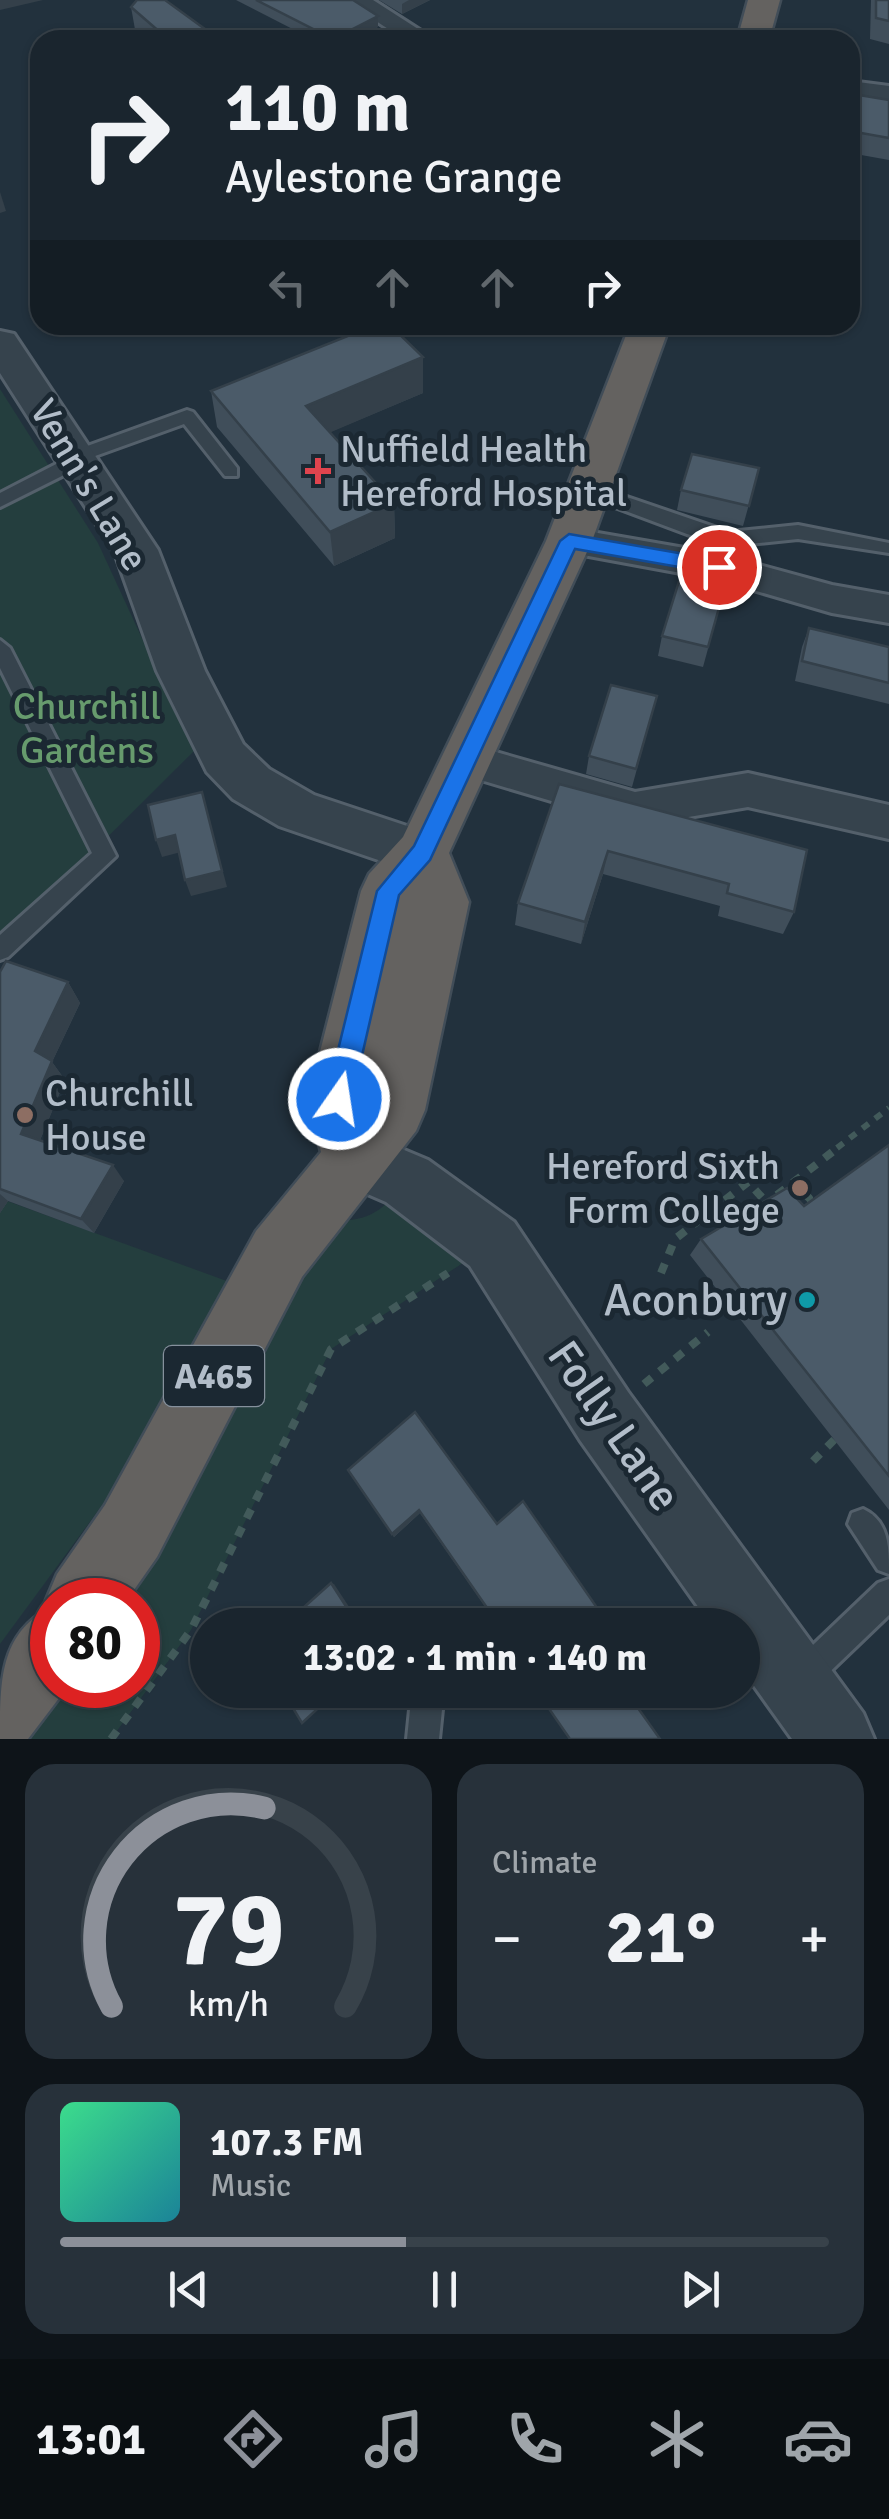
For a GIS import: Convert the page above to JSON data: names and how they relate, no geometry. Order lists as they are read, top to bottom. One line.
{"streets":{"highway":["A465"],"street":["Venn's Lane","Folly Lane"]},"crossings":[["Venn's Lane","A465"],["A465","Folly Lane"]],"parks":["Churchill Gardens"],"places":{"health":["Nuffield Health Hereford Hospital"],"other":["Churchill House","Hereford Sixth Form College","Aconbury"]},"page":{"turn":["110 m","Aylestone Grange"],"limit":"80","trip":"13:02 · 1 min · 140 m","tile":"Climate","heat":["−","21°","+"],"song":["107.3 FM","Music"],"tabs":"13:01","gauge":["79","km/h"]}}
